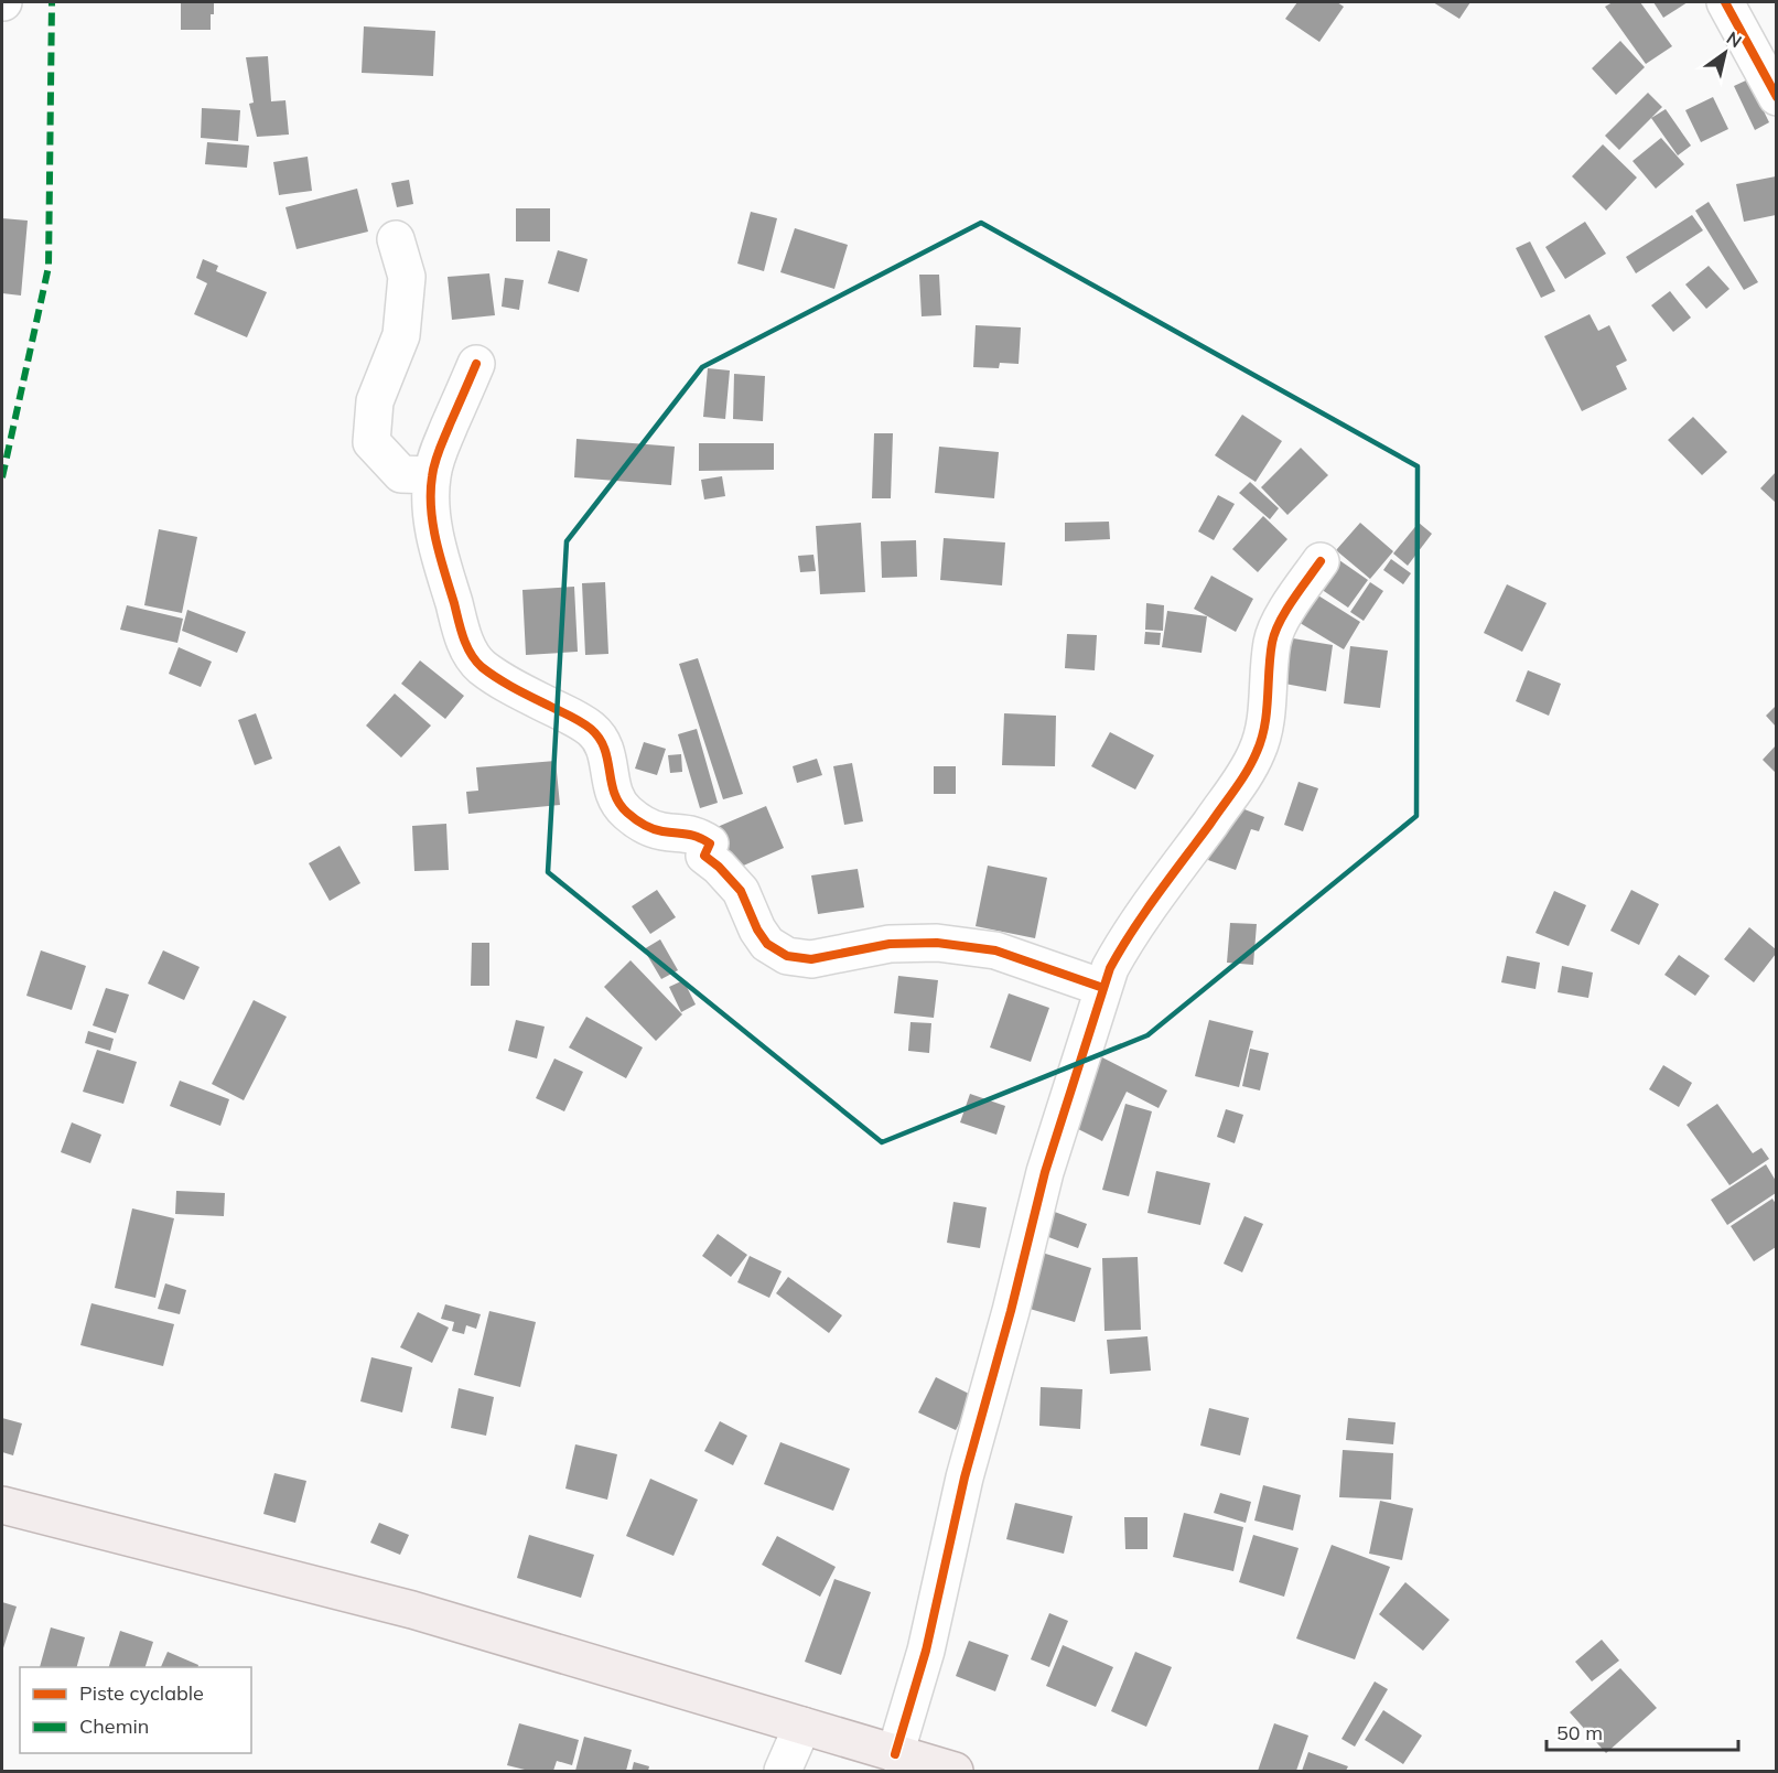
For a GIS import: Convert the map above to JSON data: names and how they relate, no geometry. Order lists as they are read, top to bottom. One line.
{"legend":["Piste cyclable","Chemin"],"scale_bar":"50 m","north":"top right"}
